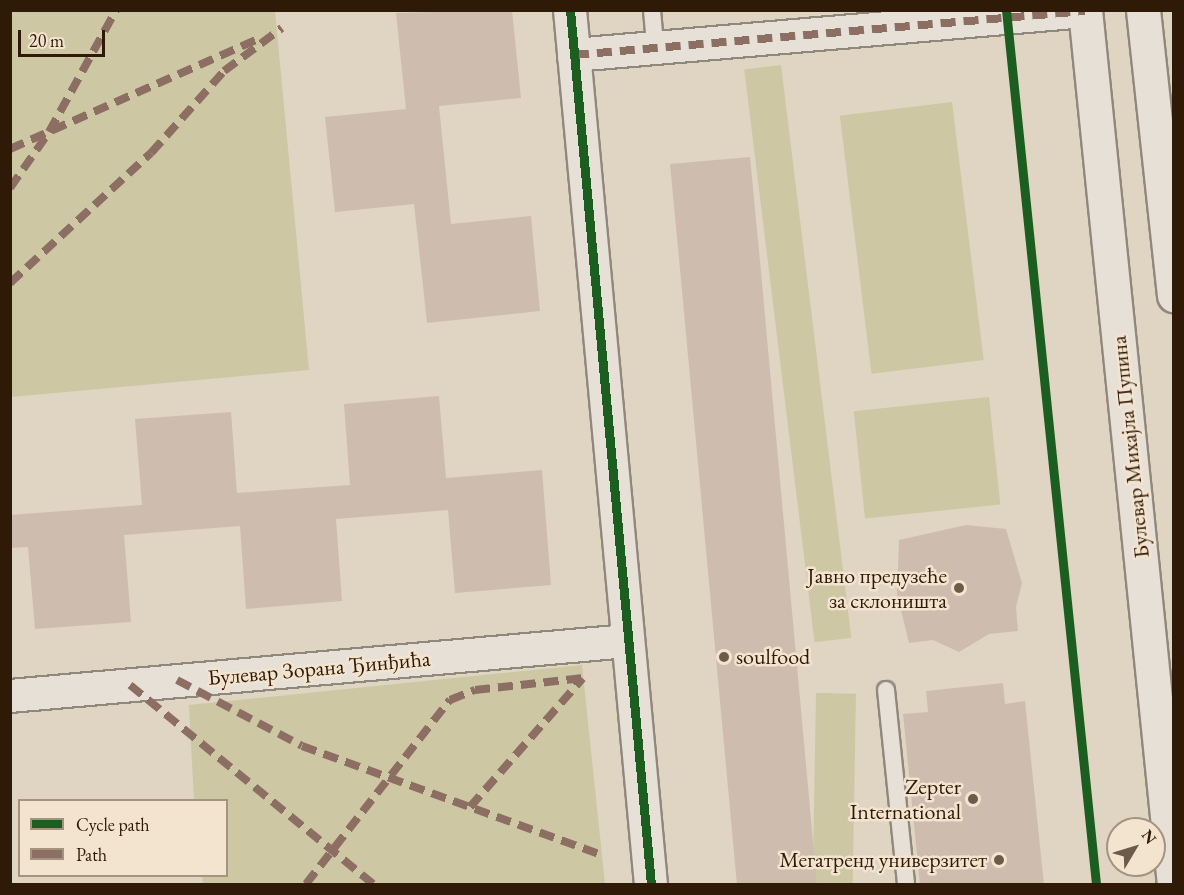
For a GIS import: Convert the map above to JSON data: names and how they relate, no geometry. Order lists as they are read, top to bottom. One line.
{"streets":{"main road":["Булевар Михајла Пупина"],"street":["Булевар Зорана Ђинђића"]},"places":["Јавно предузеће за склоништа","soulfood","Zepter International","Мегатренд универзитет"],"legend":["Cycle path","Path"],"scale_bar":"20 m","north":"top right"}
